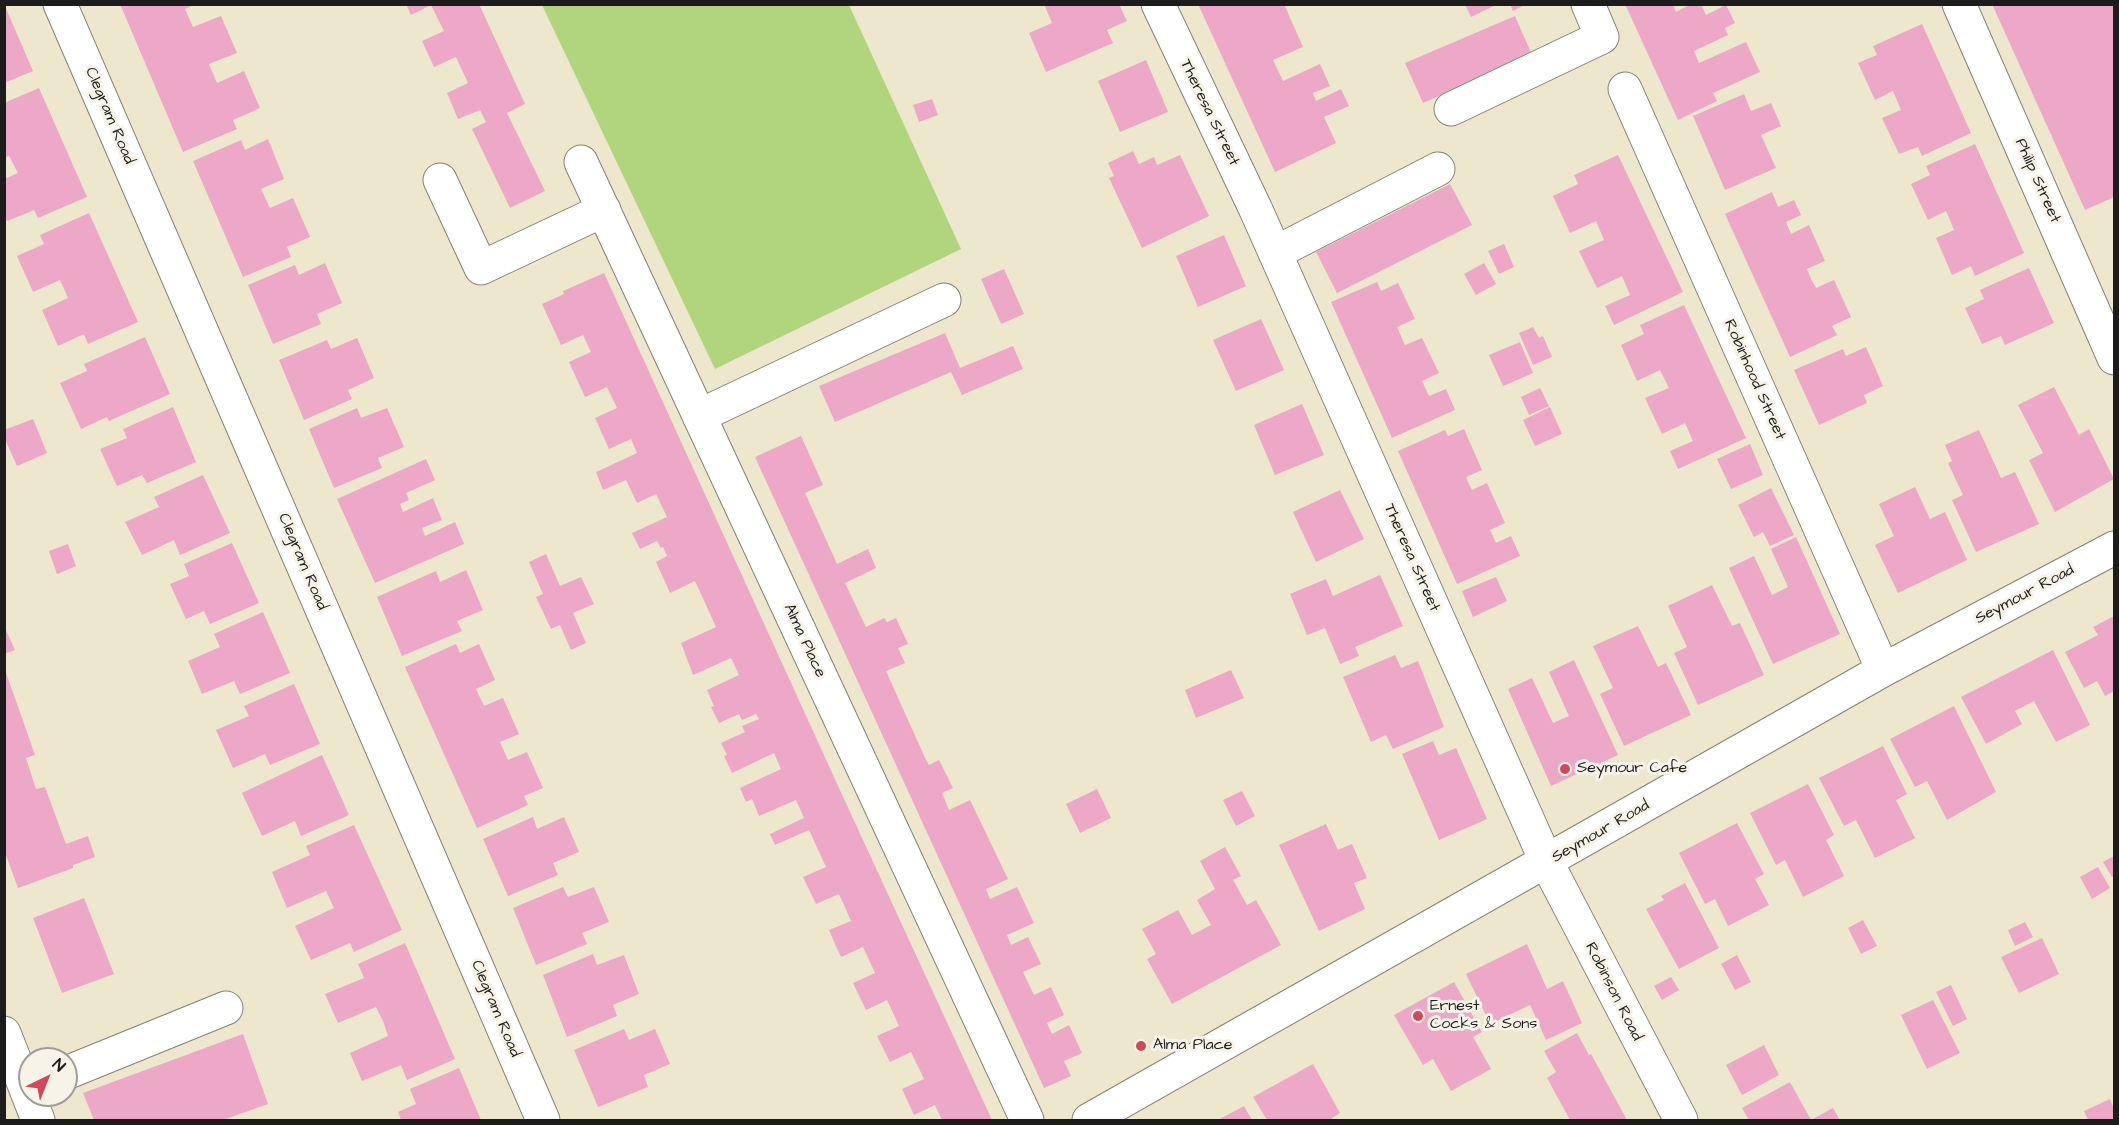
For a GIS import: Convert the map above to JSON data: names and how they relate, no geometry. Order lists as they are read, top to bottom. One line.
{"streets":{"street":["Theresa Street","Clegram Road","Philip Street","Robinhood Street","Seymour Road","Alma Place","Robinson Road"]},"crossings":[["Theresa Street","Seymour Road"],["Theresa Street","Robinson Road"],["Robinhood Street","Seymour Road"],["Seymour Road","Robinson Road"]],"places":["Seymour Cafe","Ernest Cocks & Sons","Alma Place"],"north":"top right"}
